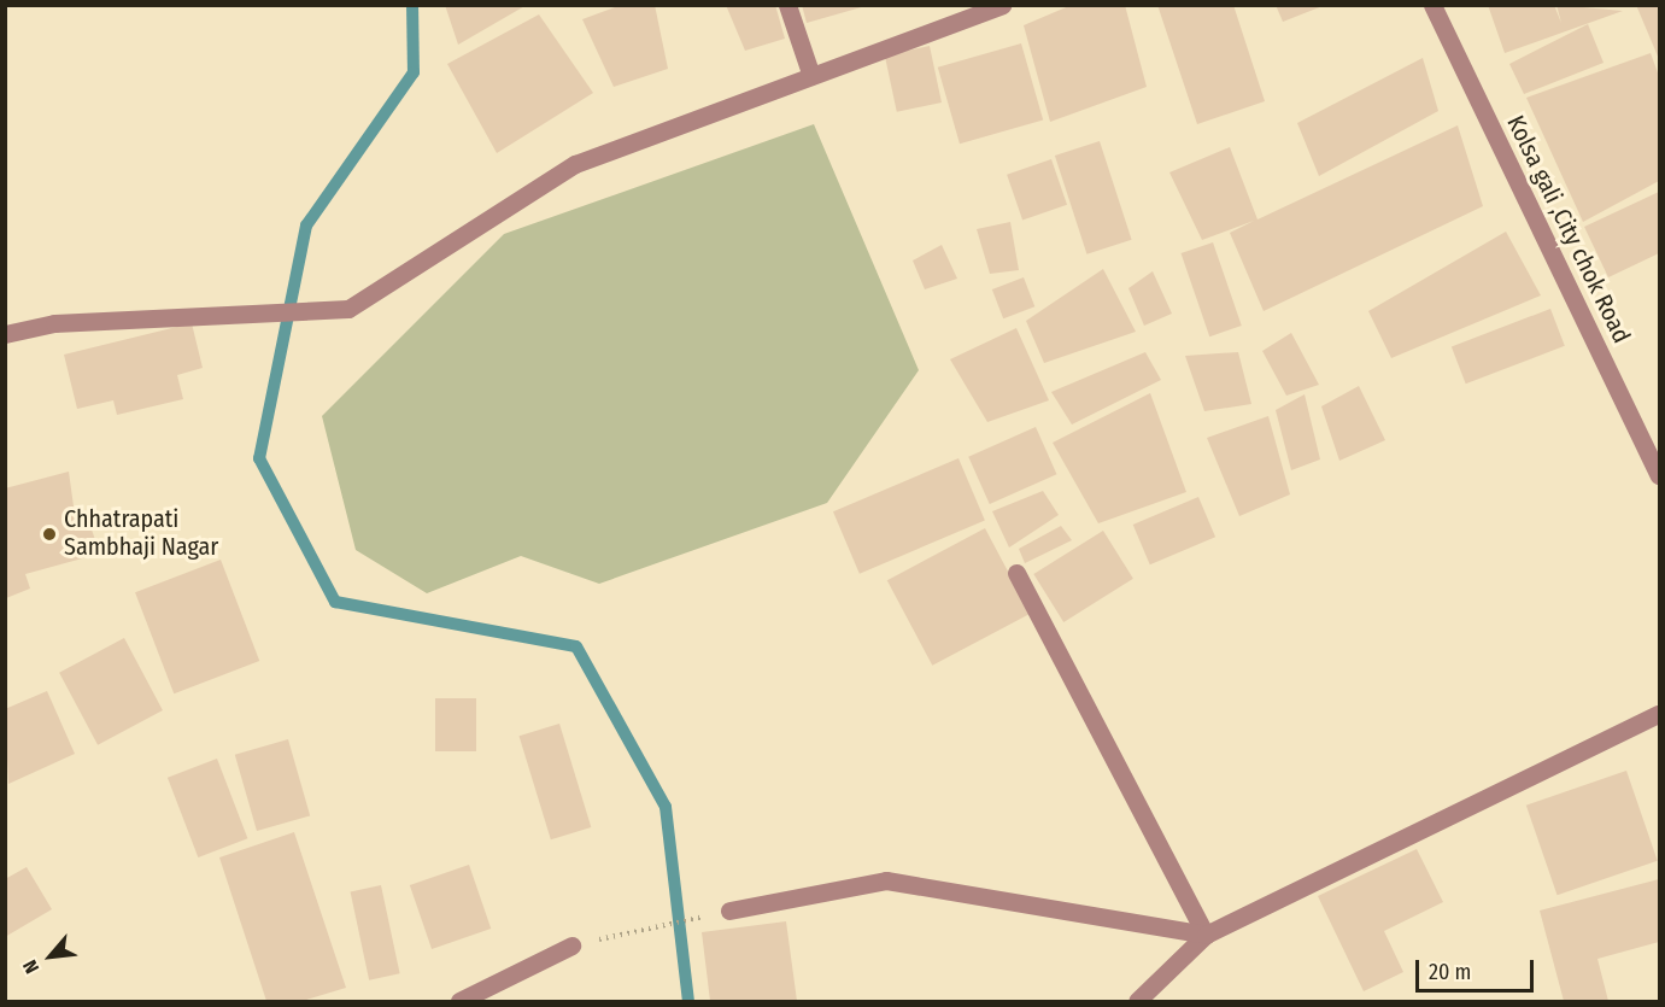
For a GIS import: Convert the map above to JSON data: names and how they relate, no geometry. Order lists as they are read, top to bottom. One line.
{"streets":{"street":["Kolsa gali ,City chok Road"]},"places":["Chhatrapati Sambhaji Nagar"],"scale_bar":"20 m","north":"bottom left"}
